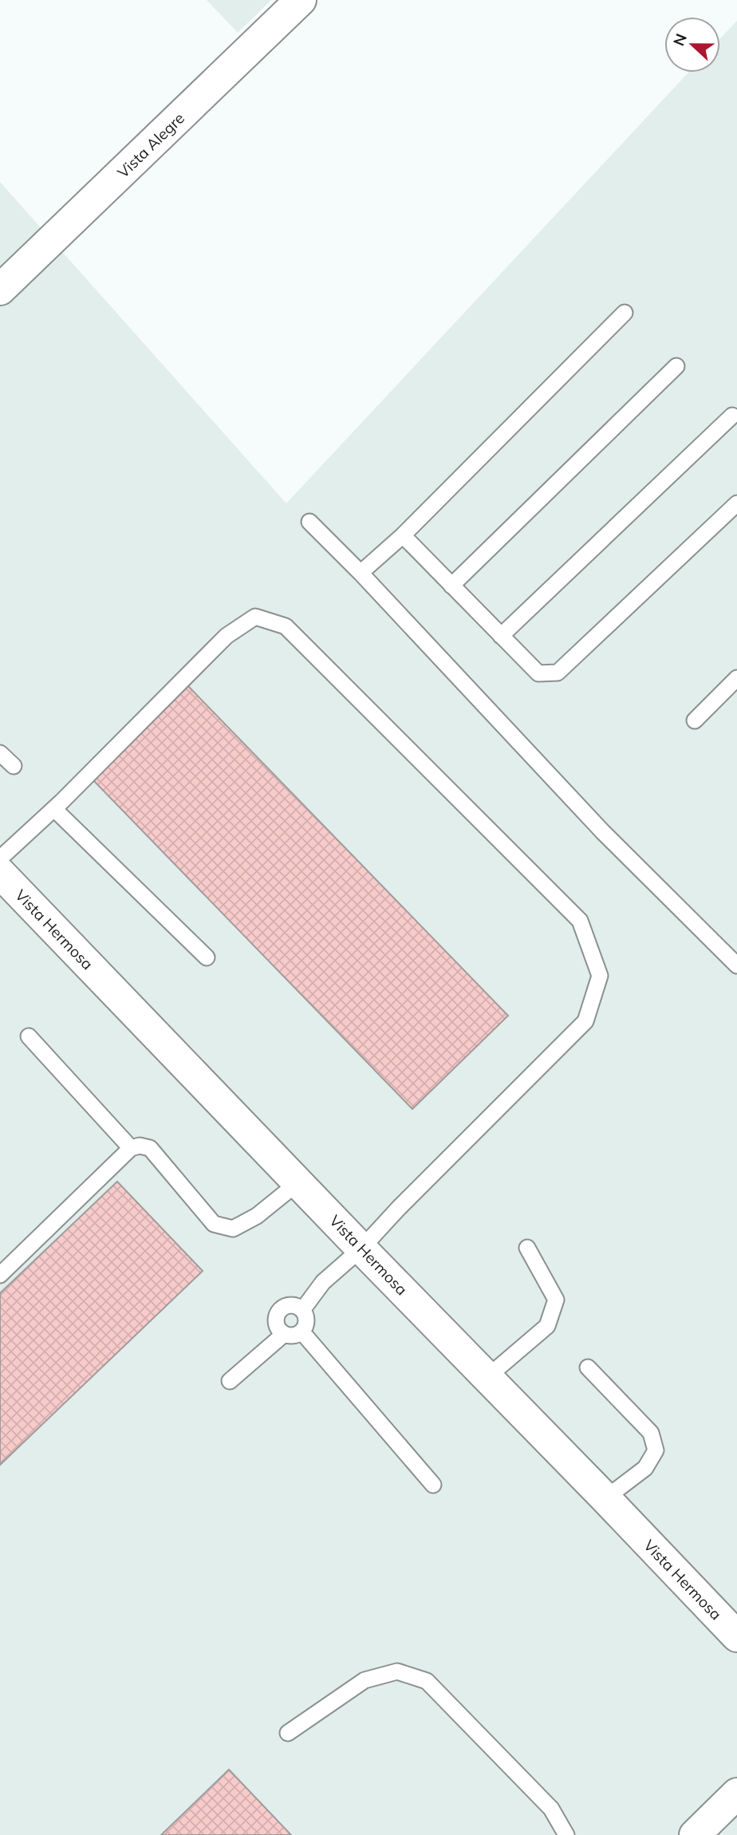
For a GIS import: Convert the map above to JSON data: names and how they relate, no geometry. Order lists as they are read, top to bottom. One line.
{"streets":{"street":["Vista Alegre","Vista Hermosa"]},"north":"left"}
